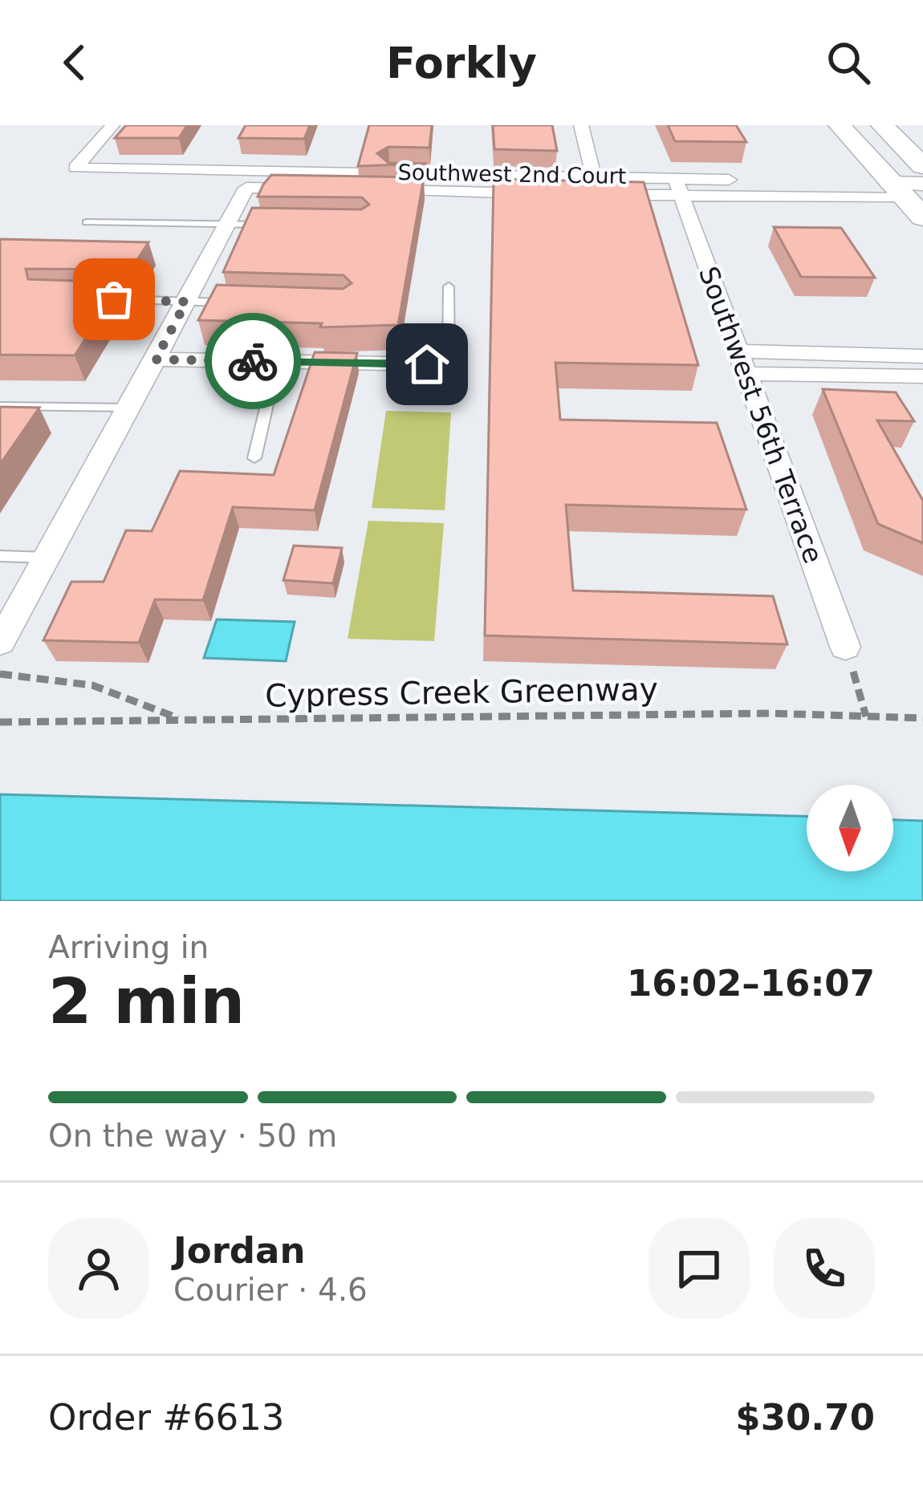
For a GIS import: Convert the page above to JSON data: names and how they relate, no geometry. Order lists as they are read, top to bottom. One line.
{"streets":{"street":["Southwest 2nd Court","Southwest 56th Terrace"],"path":["Cypress Creek Greenway"]},"crossings":[["Southwest 2nd Court","Southwest 56th Terrace"]],"north":"bottom","page":{"header":"Forkly","heading":["2 min","Arriving in","16:02–16:07"],"panel":["Jordan","Courier · 4.6","Order #6613","$30.70"],"bar":"On the way · 50 m"}}
